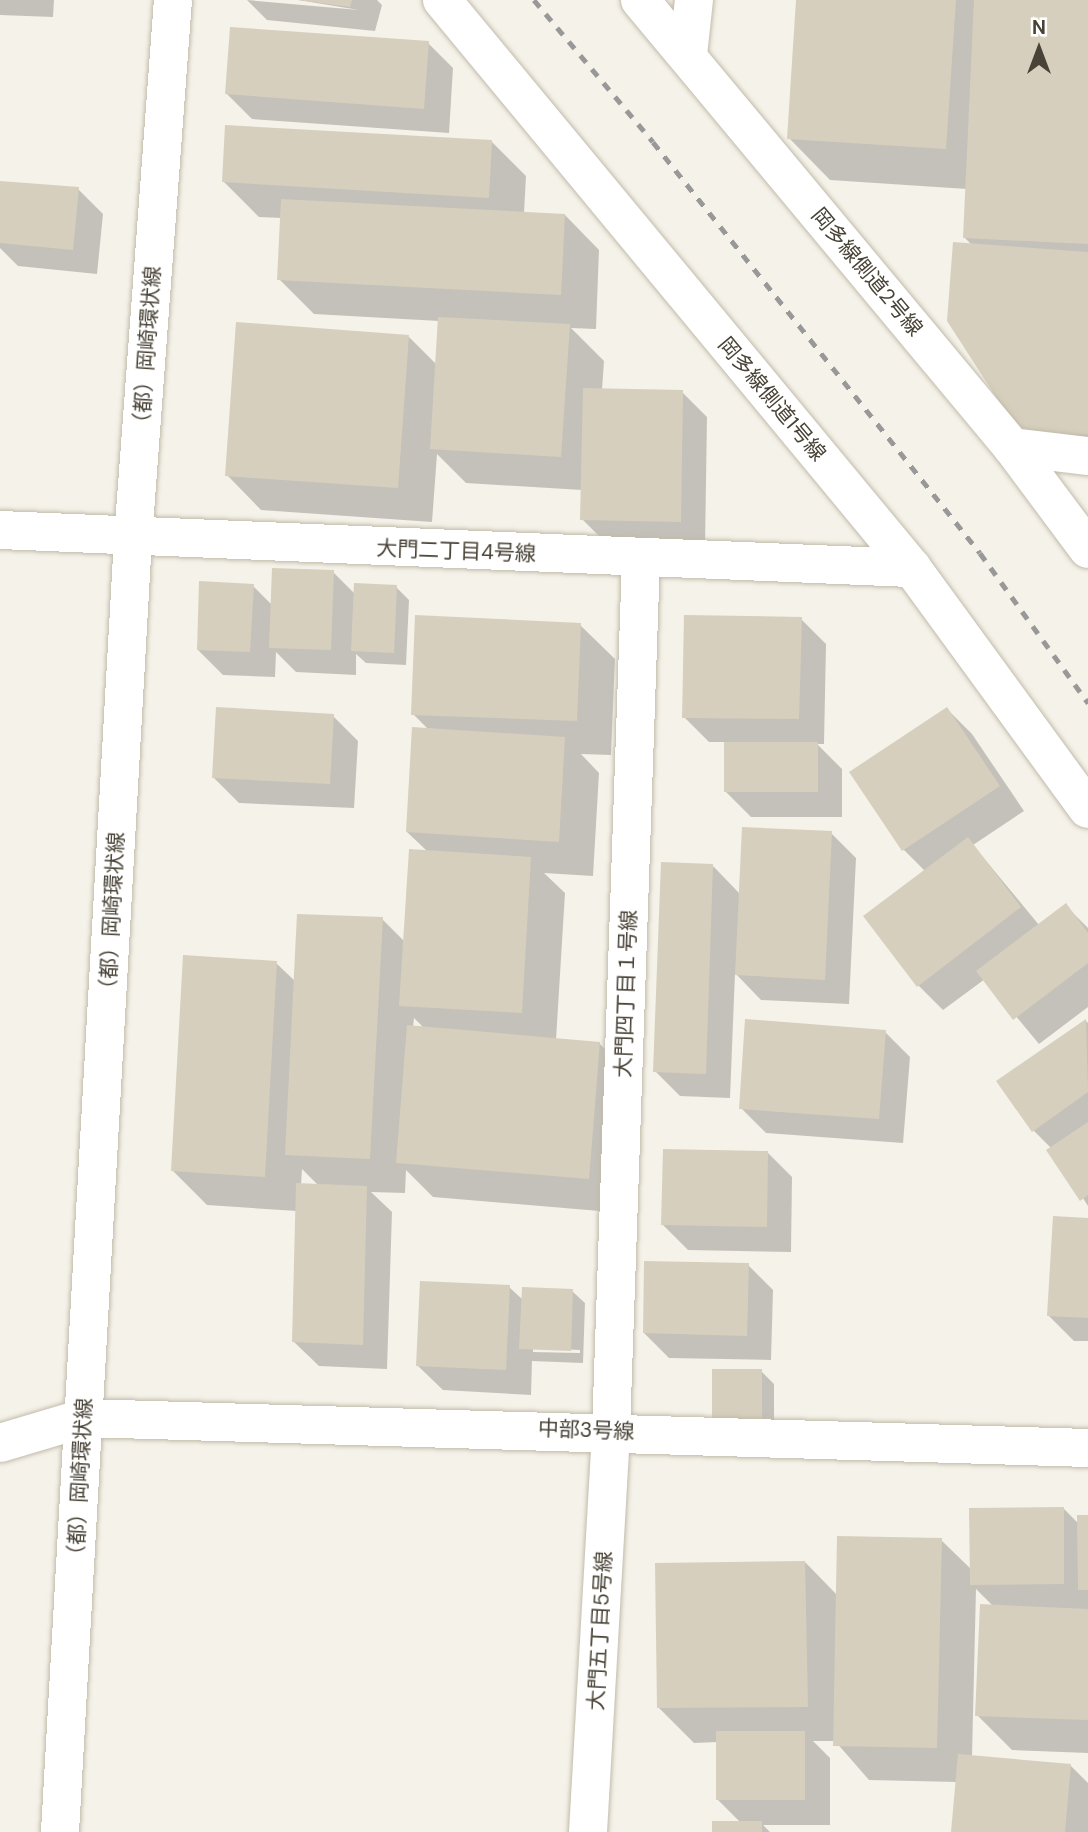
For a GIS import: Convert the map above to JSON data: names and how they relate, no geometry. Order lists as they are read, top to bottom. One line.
{"streets":{"street":["岡多線側道2号線","（都）岡崎環状線","岡多線側道1号線","大門二丁目4号線","大門四丁目１号線","中部3号線","大門五丁目5号線"]},"crossings":[["（都）岡崎環状線","大門二丁目4号線"],["（都）岡崎環状線","中部3号線"],["岡多線側道1号線","大門二丁目4号線"],["大門二丁目4号線","大門四丁目１号線"],["大門四丁目１号線","中部3号線"],["大門四丁目１号線","大門五丁目5号線"],["中部3号線","大門五丁目5号線"]],"north":"top"}
